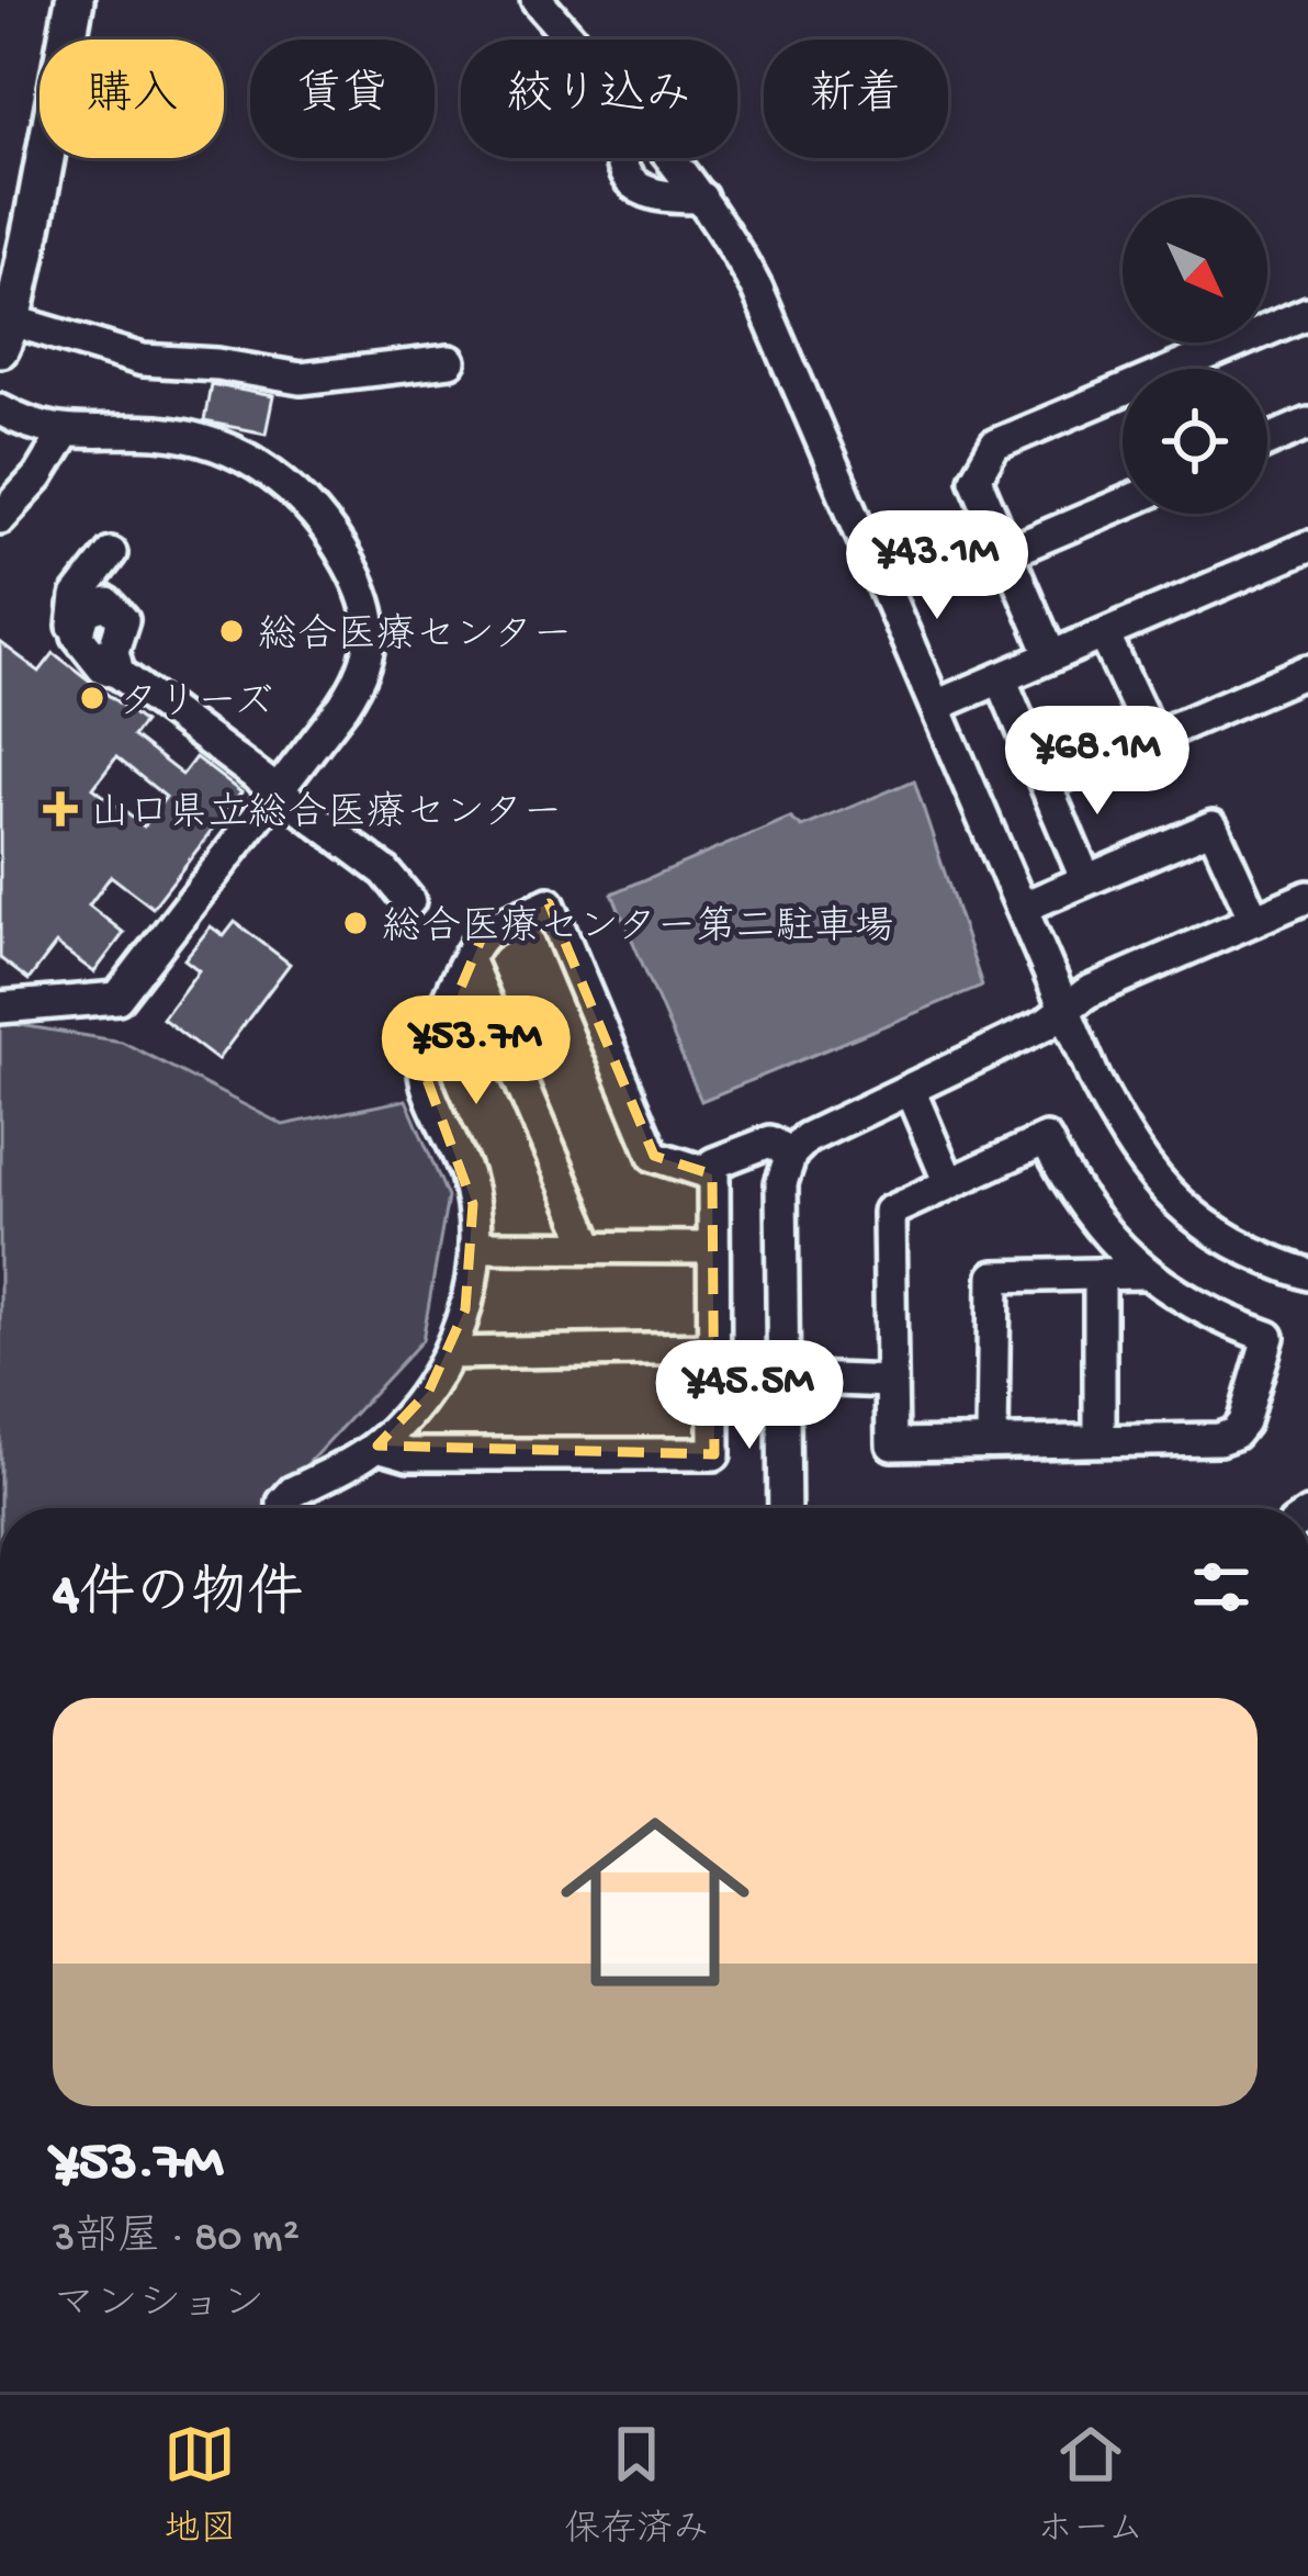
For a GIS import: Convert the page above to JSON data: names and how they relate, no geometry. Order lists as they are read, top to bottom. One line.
{"places":{"other":["総合医療センター","タリーズ","総合医療センター第二駐車場"],"health":["山口県立総合医療センター"]},"north":"bottom right","page":{"chip":["購入","賃貸","絞り込み","新着"],"price":["¥43.1M","¥68.1M","¥53.7M","¥45.5M"],"heading":"4件の物件","list":[{"name":"¥53.7M","note":"3部屋 · 80 m² · マンション"}],"tabs":["地図","保存済み","ホーム"]}}
